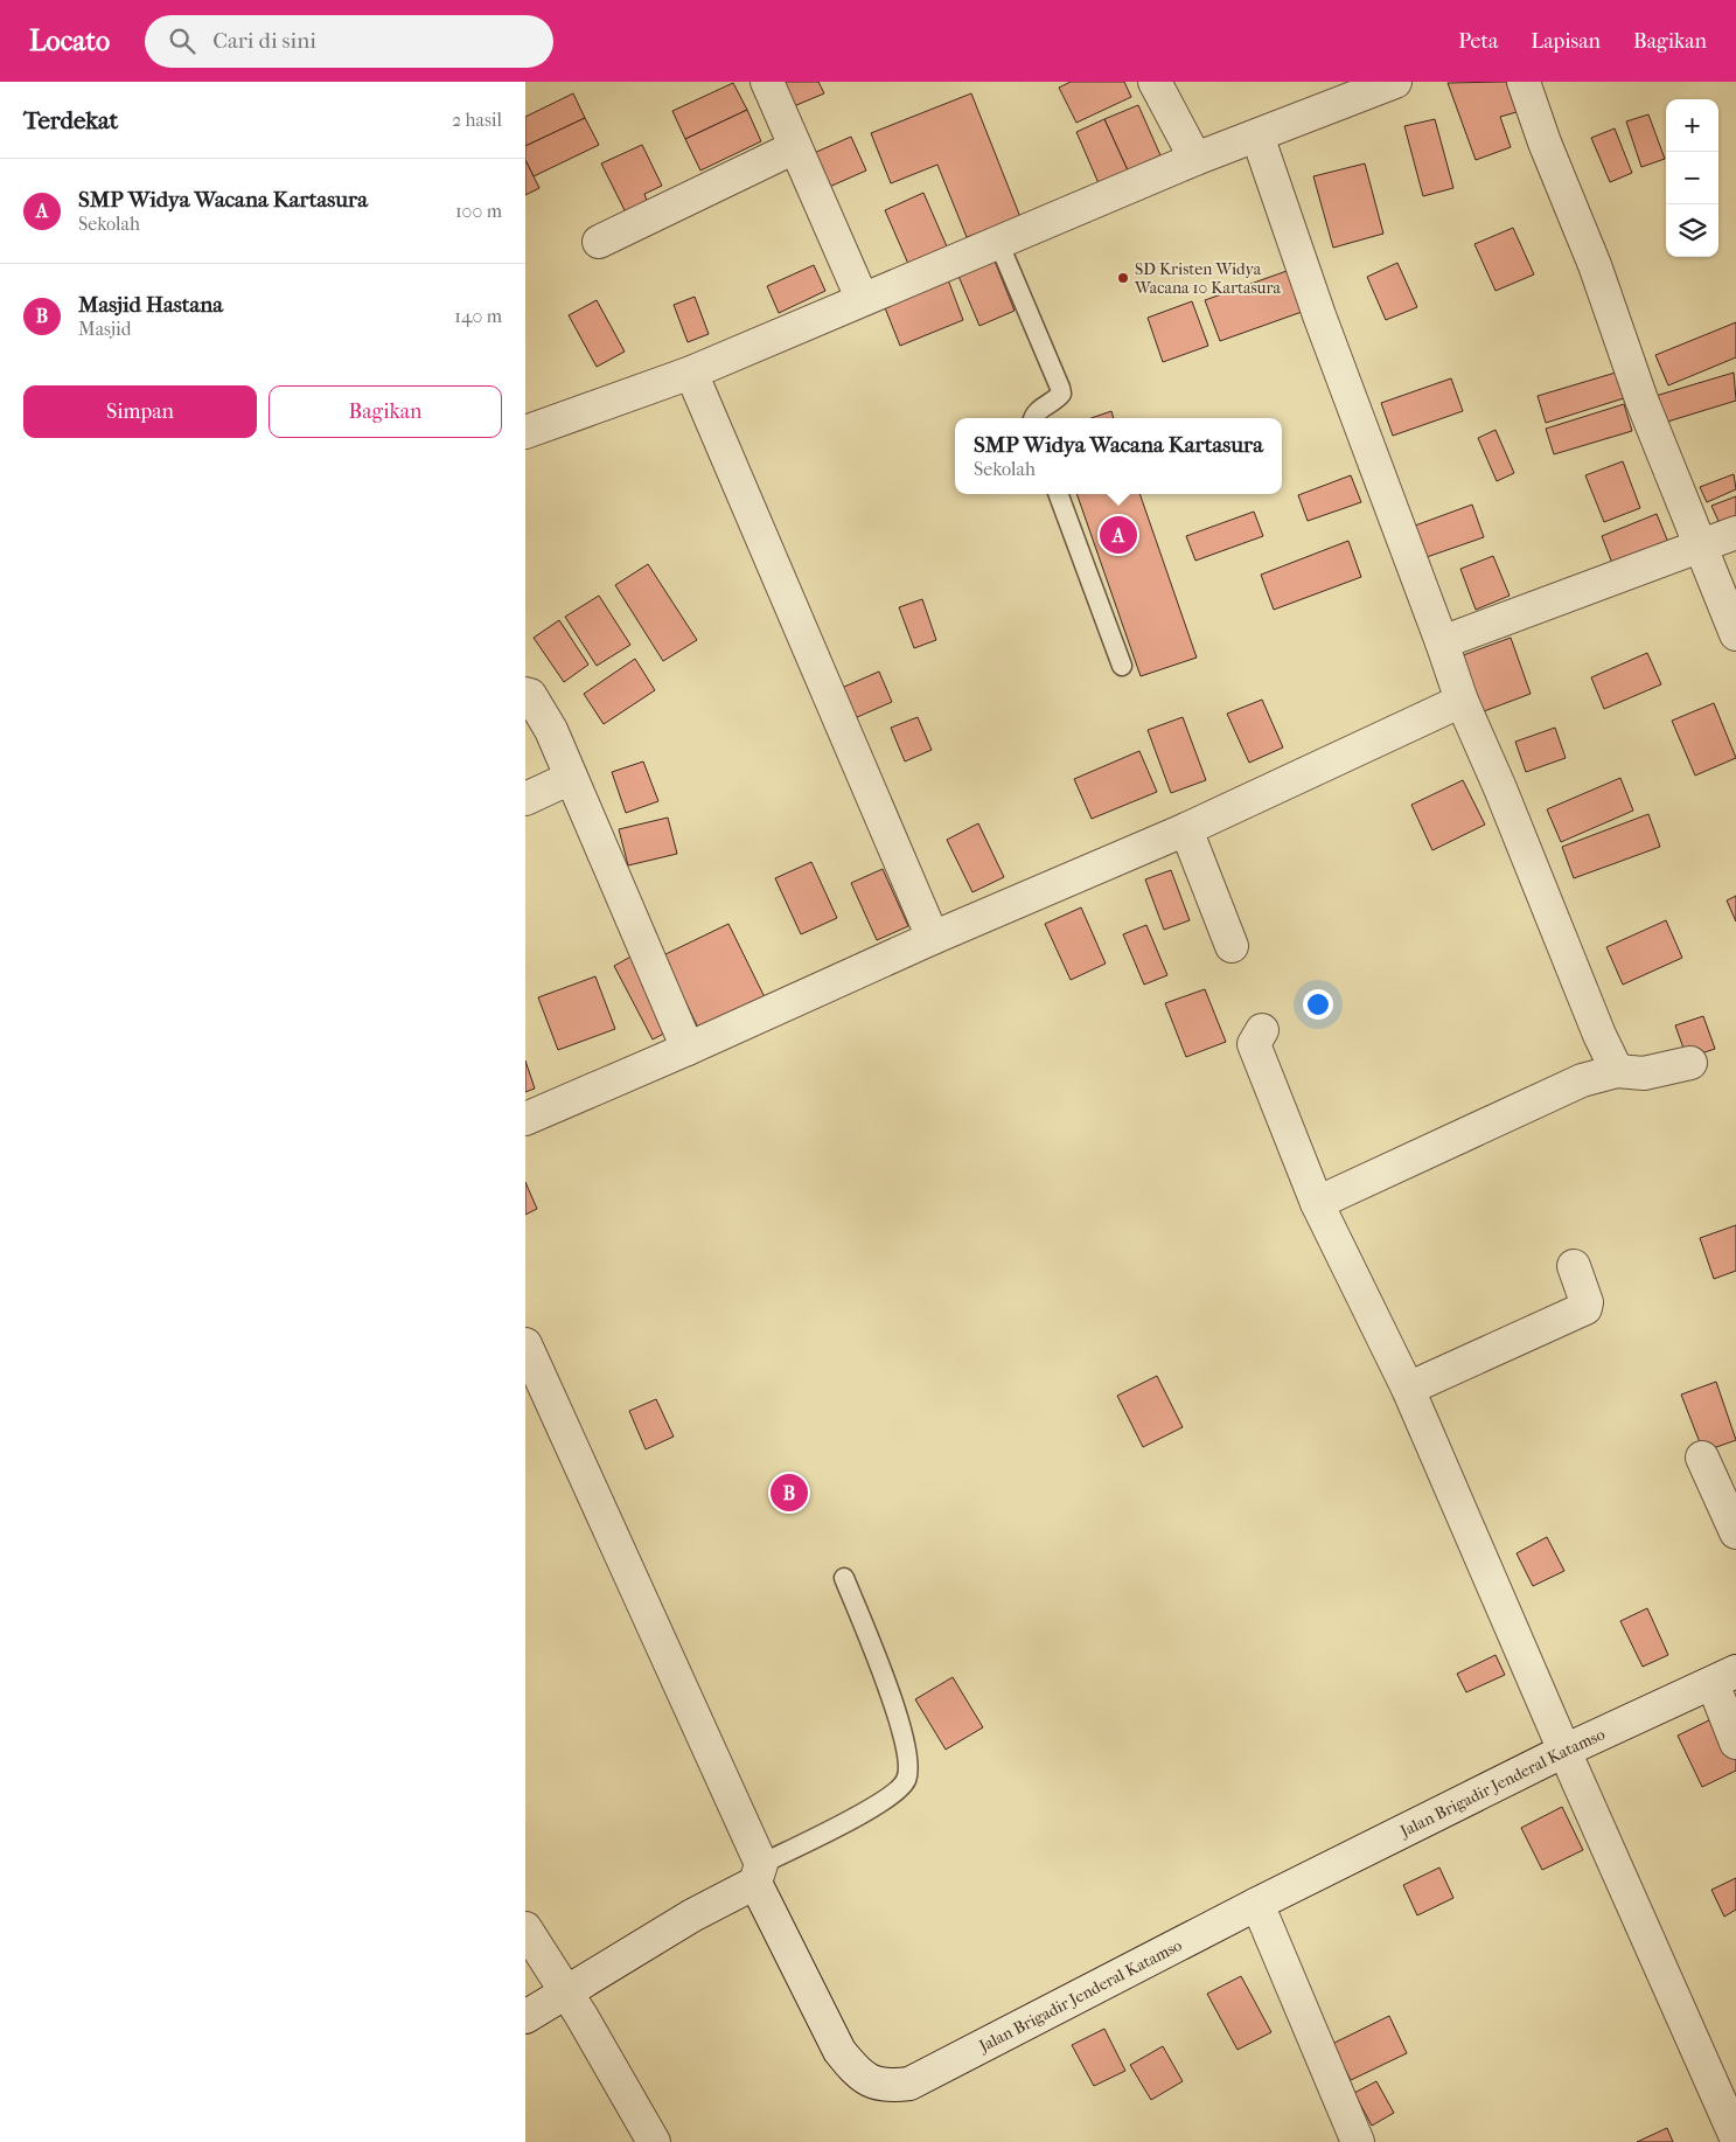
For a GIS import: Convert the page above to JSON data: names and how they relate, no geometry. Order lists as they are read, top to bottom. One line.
{"streets":{"street":["Jalan Brigadir Jenderal Katamso"]},"places":["SD Kristen Widya Wacana 10 Kartasura"],"page":{"header":"Locato","search":"Cari di sini","nav":["Peta","Lapisan","Bagikan"],"heading":["Terdekat","2 hasil"],"map_buttons":["+","−"],"list":[{"mark":"A","name":"SMP Widya Wacana Kartasura","note":"Sekolah","value":"100 m"},{"mark":"B","name":"Masjid Hastana","note":"Masjid","value":"140 m"}],"buttons":["Simpan","Bagikan"],"popup":["SMP Widya Wacana Kartasura","Sekolah"],"pins":["A","B"]}}
